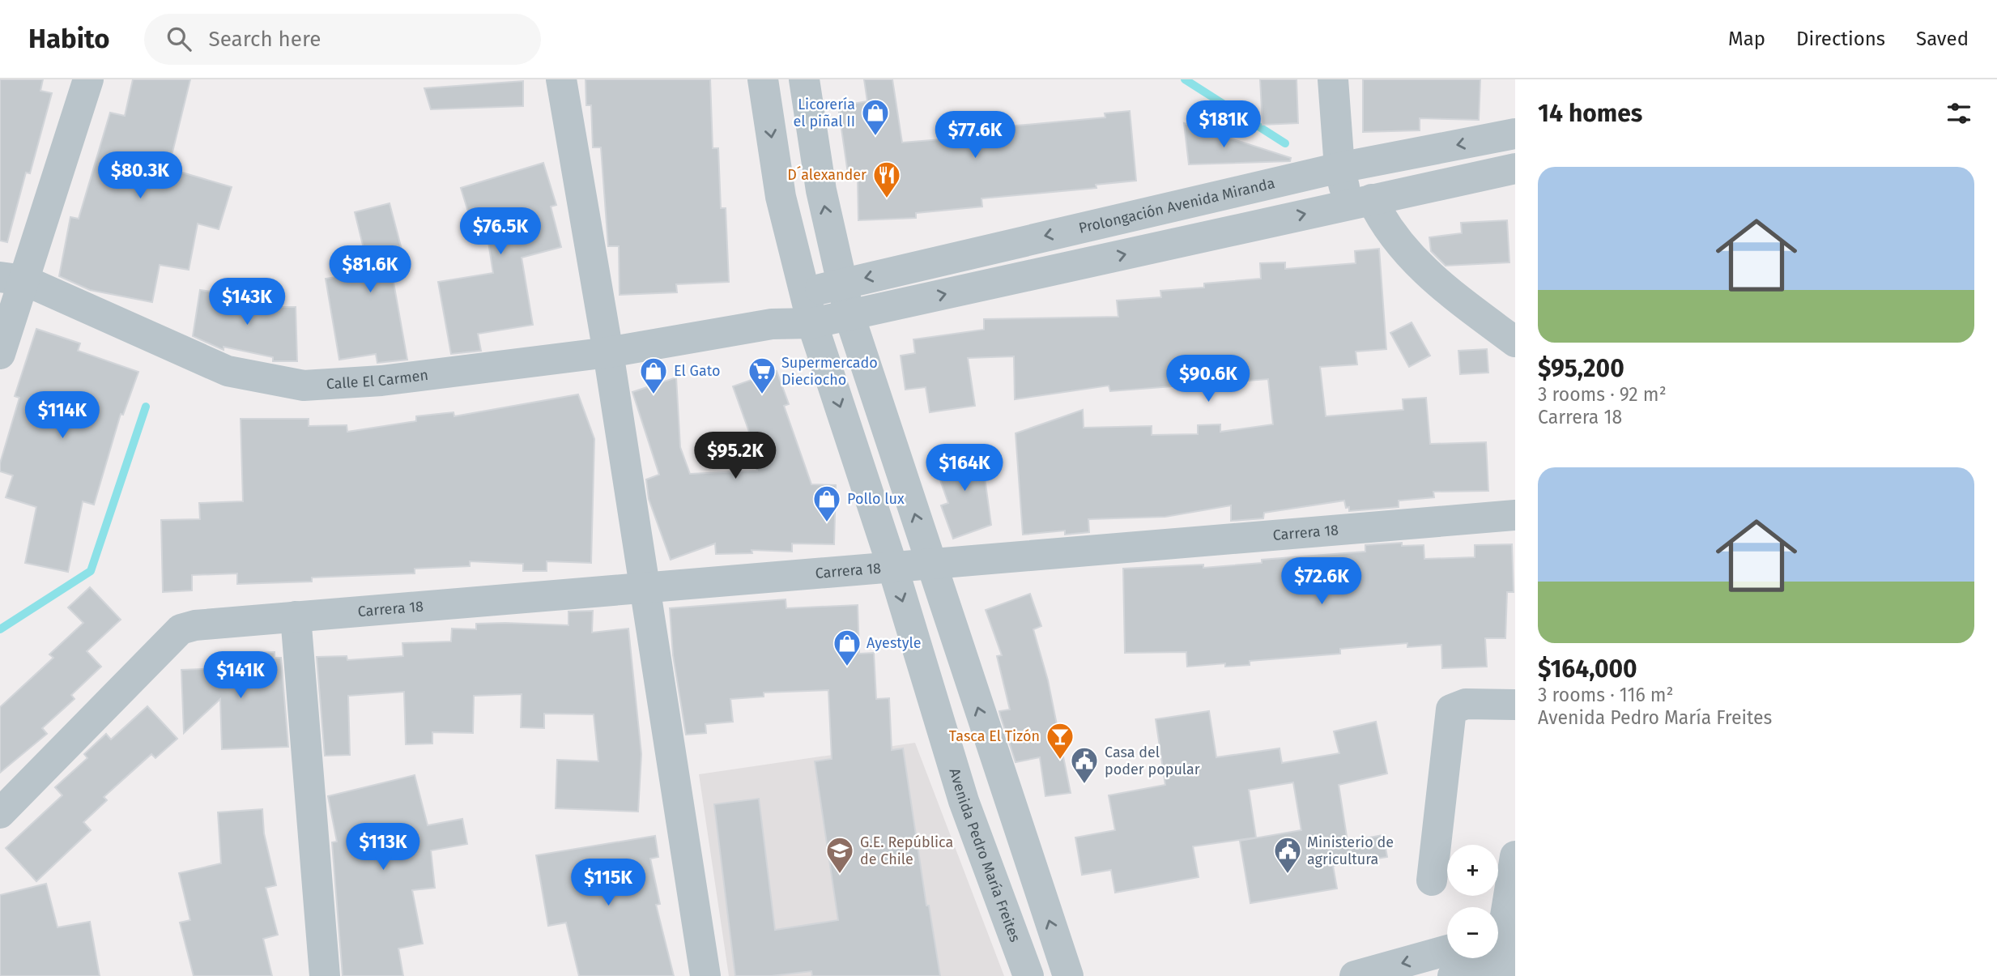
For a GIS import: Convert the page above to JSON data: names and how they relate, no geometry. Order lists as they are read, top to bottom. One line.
{"streets":{"street":["Prolongación Avenida Miranda","Calle El Carmen","Carrera 18","Avenida Pedro María Freites"]},"crossings":[["Prolongación Avenida Miranda","Calle El Carmen"],["Prolongación Avenida Miranda","Avenida Pedro María Freites"],["Calle El Carmen","Avenida Pedro María Freites"],["Carrera 18","Avenida Pedro María Freites"]],"places":{"shop":["Licorería el piñal II","El Gato","Pollo lux","Ayestyle"],"restaurant":["D´alexander"],"supermarket":["Supermercado Dieciocho"],"bar":["Tasca El Tizón"],"public building":["Casa del poder popular","Ministerio de agricultura"],"school or university":["G.E. República de Chile"]},"page":{"header":"Habito","search":"Search here","nav":["Map","Directions","Saved"],"heading":"14 homes","price":["$181K","$77.6K","$80.3K","$76.5K","$81.6K","$143K","$90.6K","$114K","$95.2K","$164K","$72.6K","$141K","$113K","$115K"],"list":[{"name":"$95,200","note":"3 rooms · 92 m² · Carrera 18"},{"name":"$164,000","note":"3 rooms · 116 m² · Avenida Pedro María Freites"}],"map_buttons":["+","−"]}}
